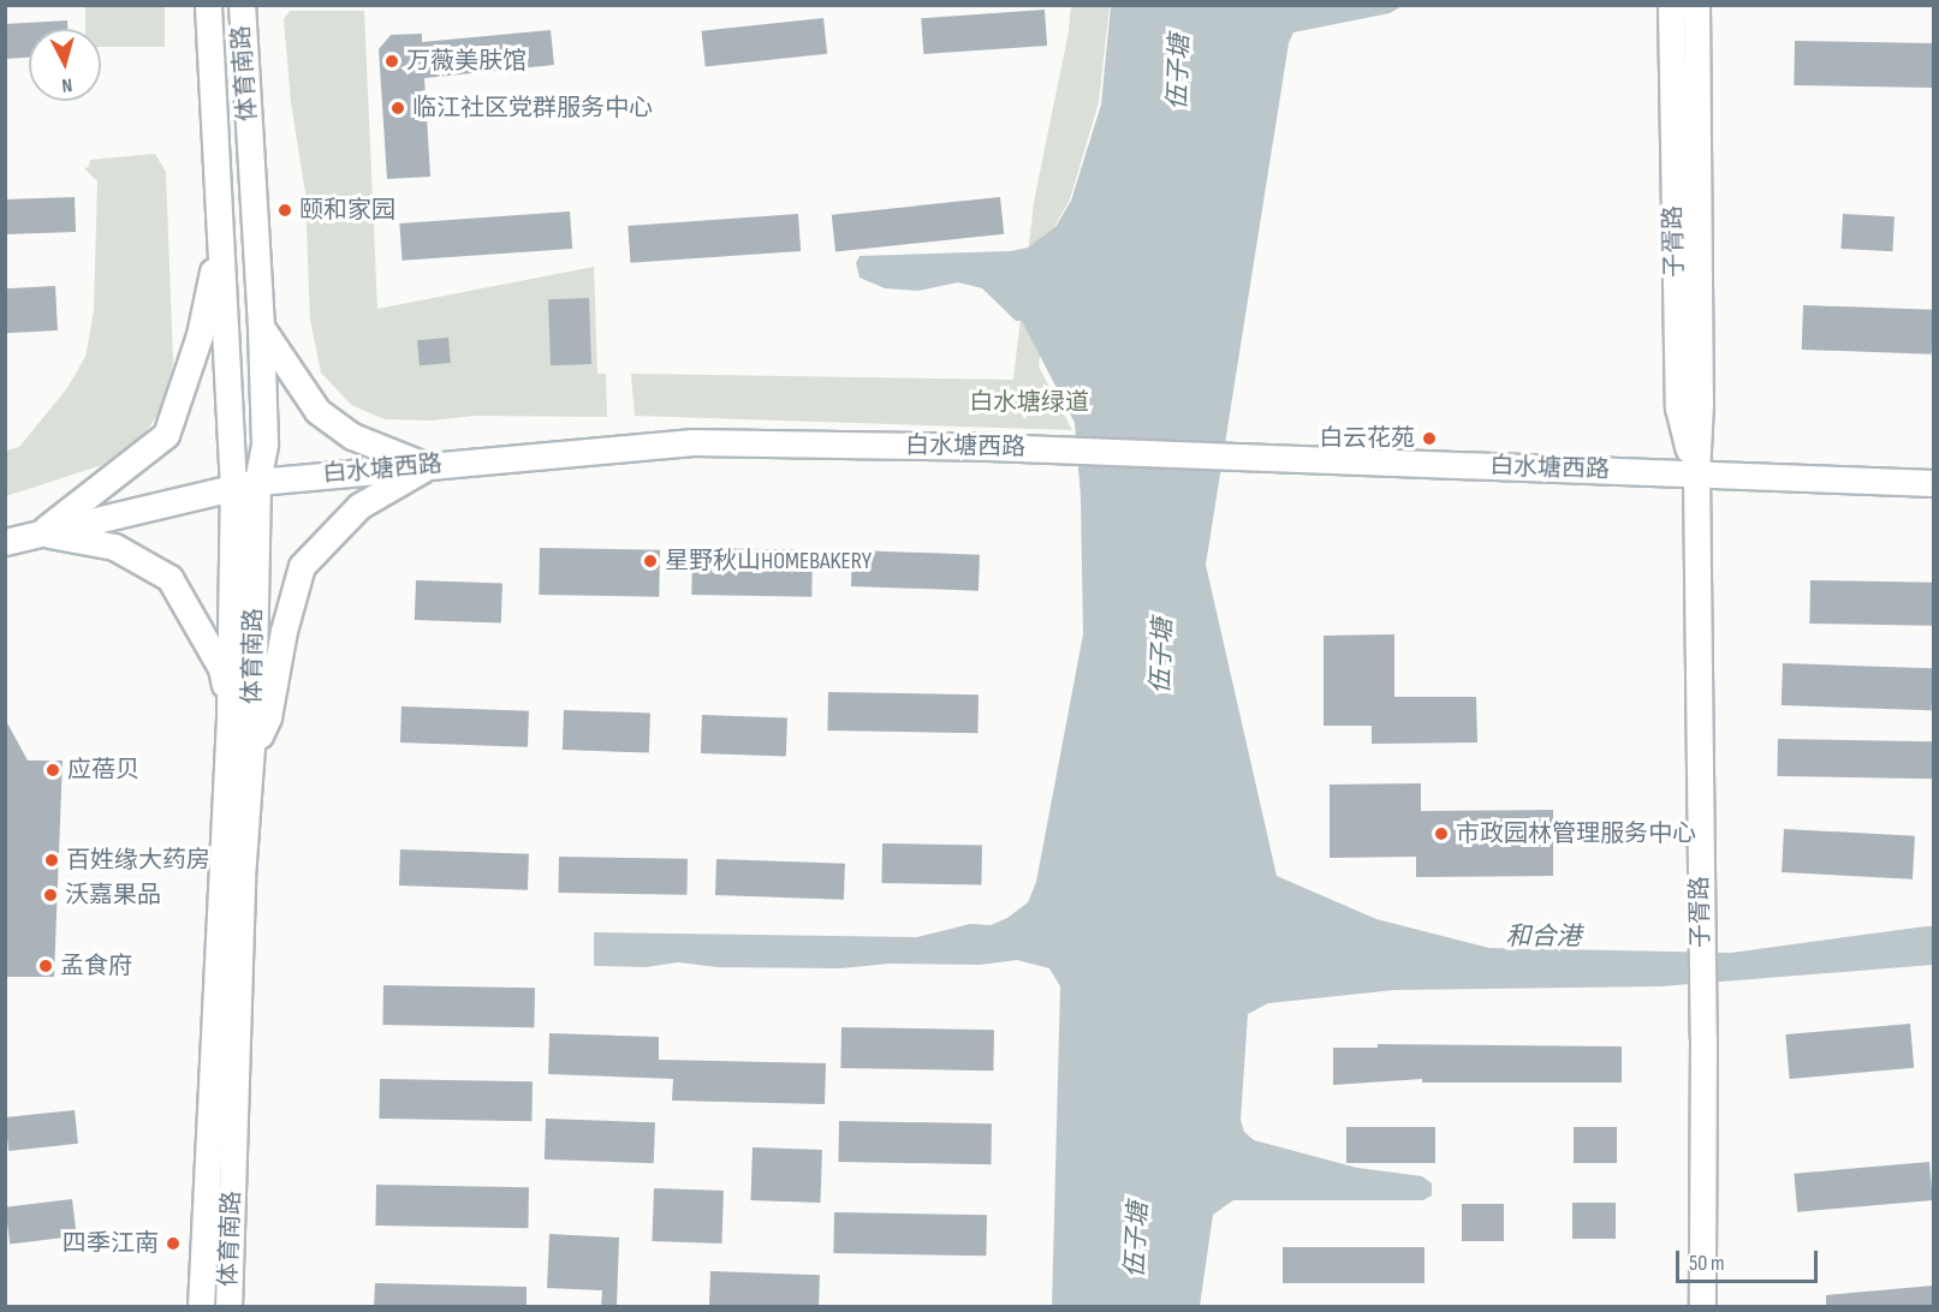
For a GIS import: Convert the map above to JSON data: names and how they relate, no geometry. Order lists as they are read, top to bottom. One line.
{"streets":{"street":["体育南路","子胥路","白水塘西路"]},"crossings":[["体育南路","白水塘西路"],["子胥路","白水塘西路"]],"water":["伍子塘","和合港"],"parks":["白水塘绿道"],"places":["万薇美肤馆","临江社区党群服务中心","颐和家园","白云花苑","星野秋山HOMEBAKERY","应蓓贝","市政园林管理服务中心","百姓缘大药房","沃嘉果品","孟食府","四季江南"],"scale_bar":"50 m","north":"bottom"}
